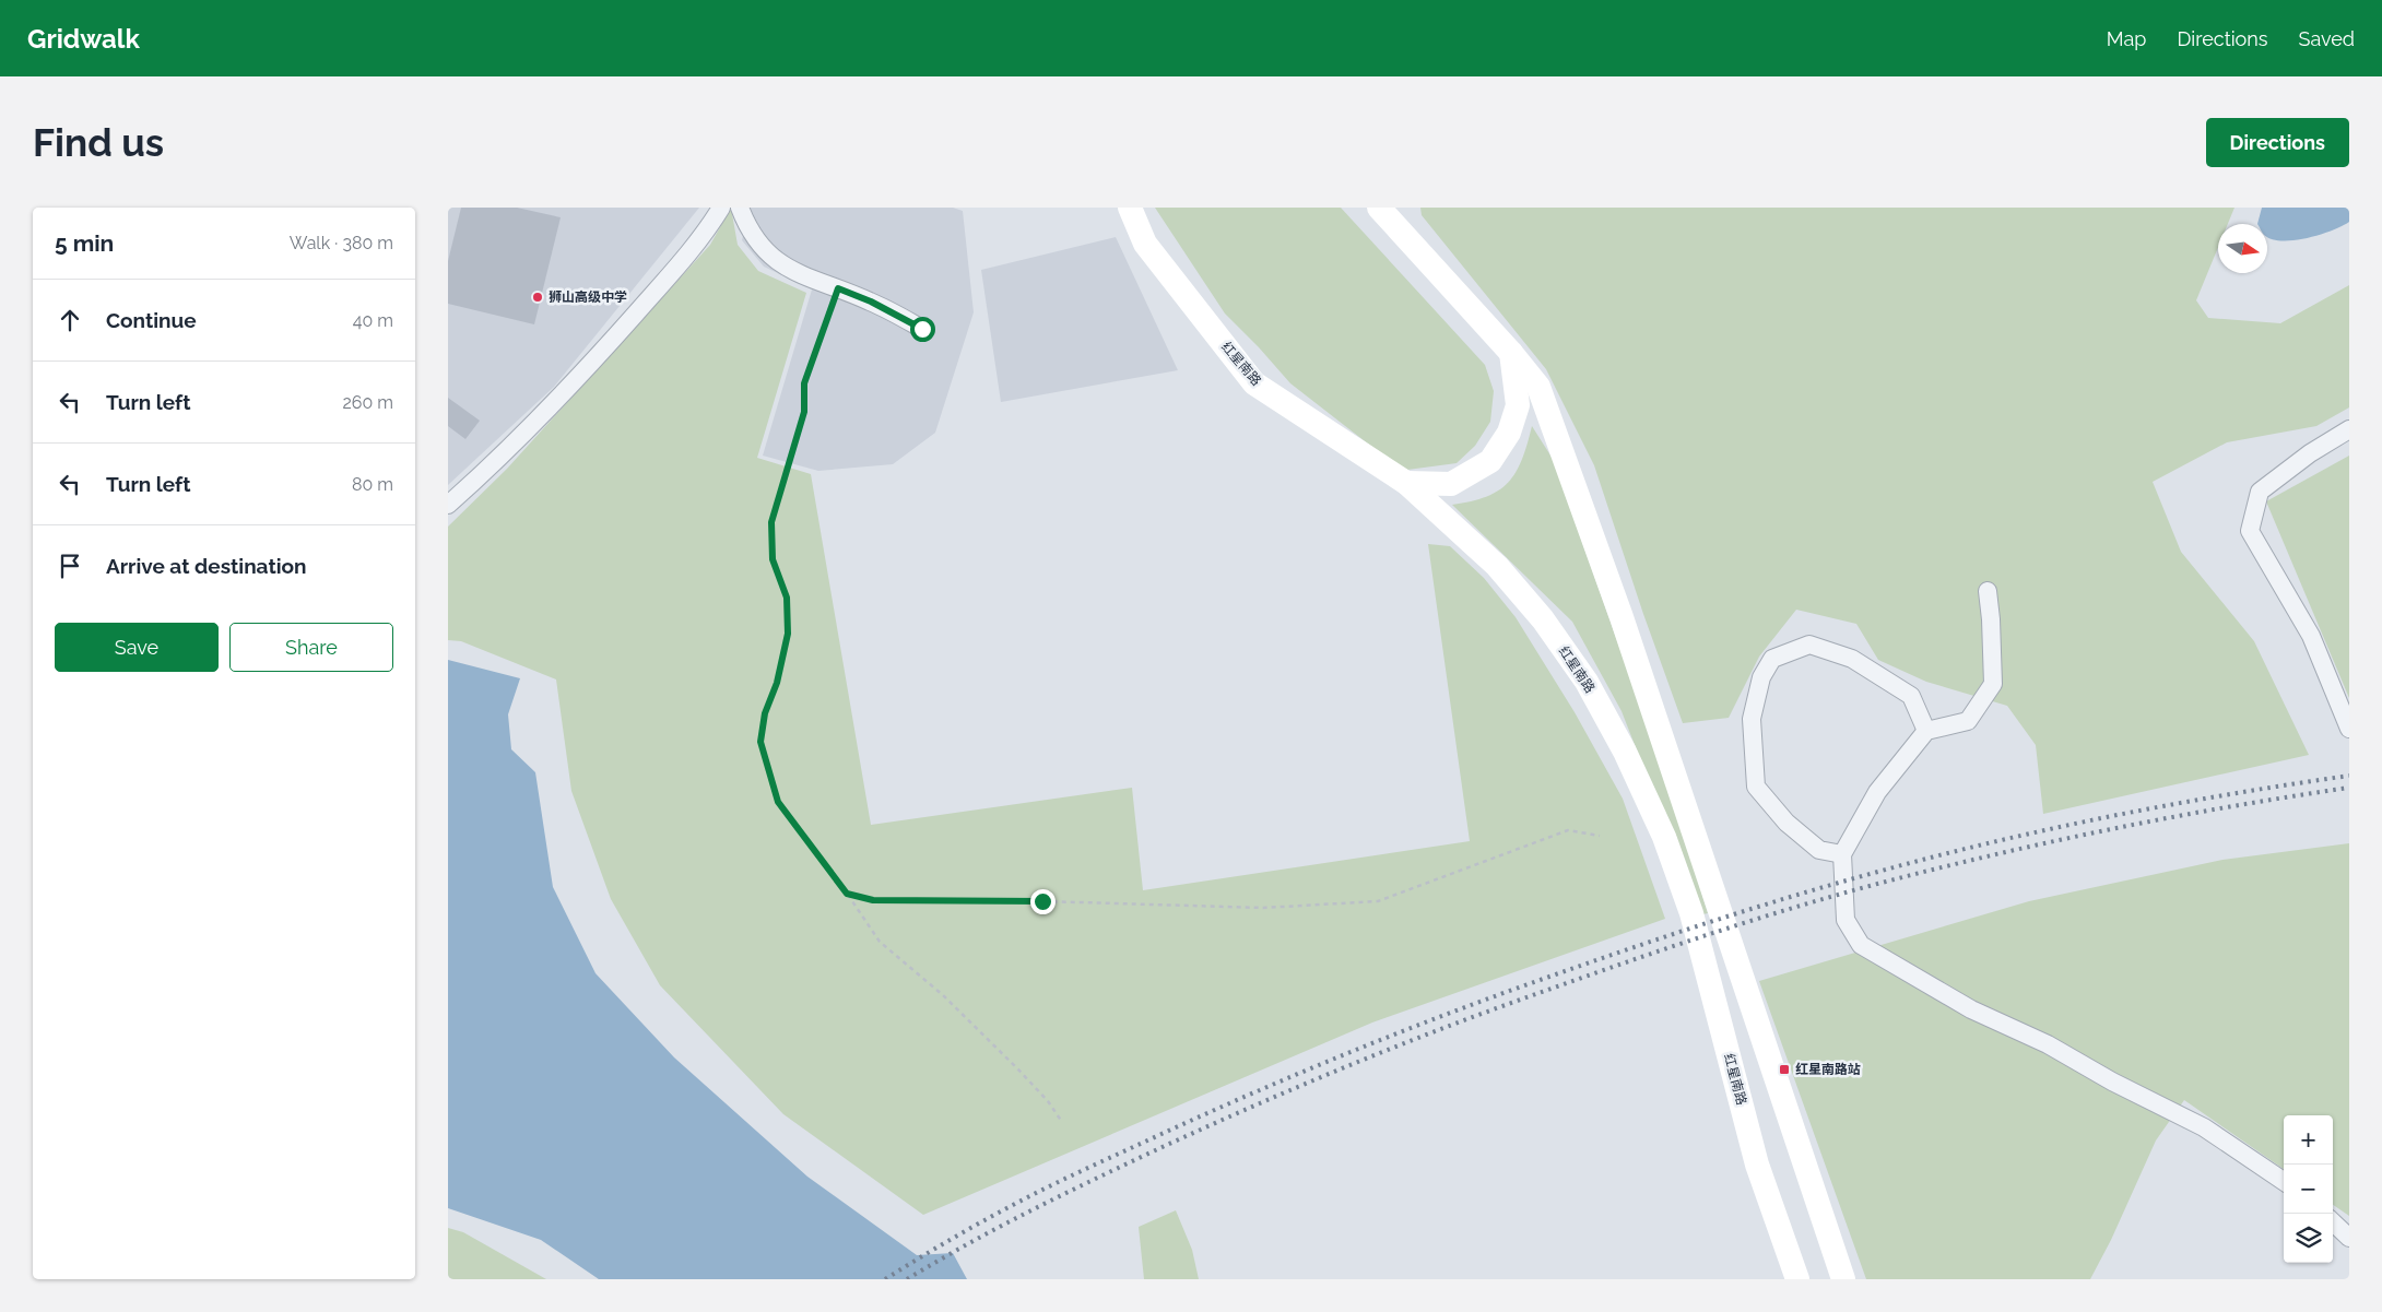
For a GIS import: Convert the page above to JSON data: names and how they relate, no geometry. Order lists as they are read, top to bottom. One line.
{"streets":{"main road":["红星南路"]},"places":{"other":["狮山高级中学"],"transit":["红星南路站"]},"north":"right","page":{"header":"Gridwalk","nav":["Map","Directions","Saved"],"buttons":["Directions",["Save","Share"]],"title":"Find us","heading":["5 min","Walk · 380 m"],"list":[["Continue","40 m"],["Turn left","260 m"],["Turn left","80 m"],"Arrive at destination"],"map_buttons":["+","−"]}}
